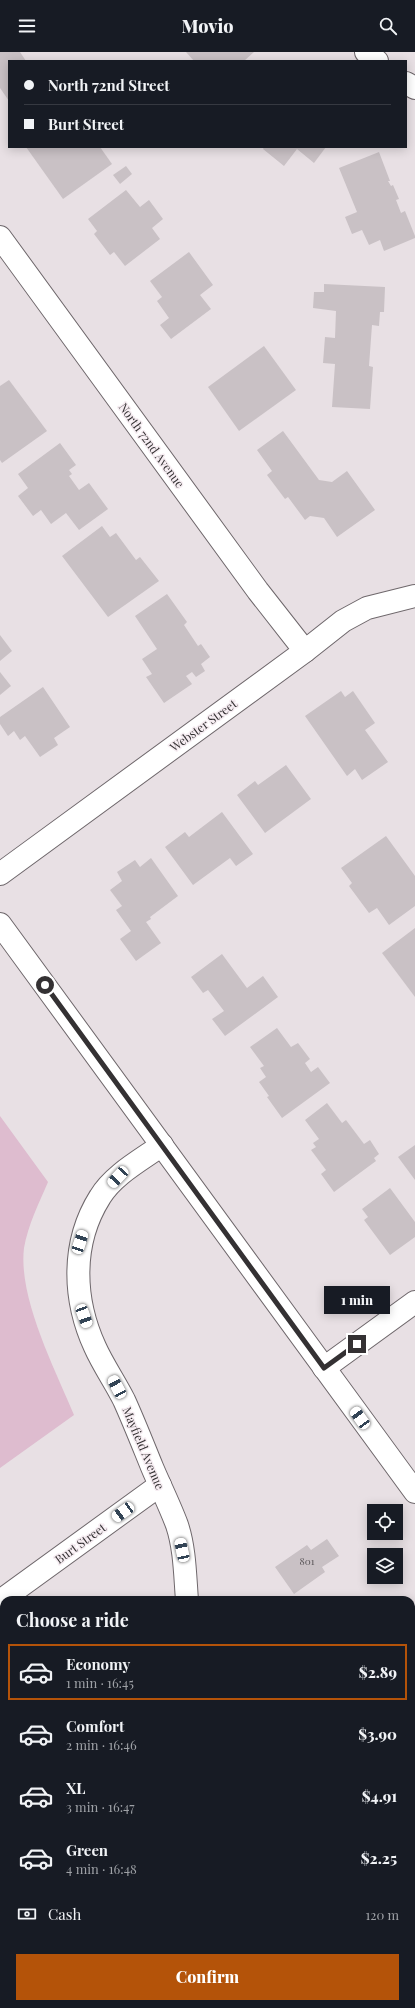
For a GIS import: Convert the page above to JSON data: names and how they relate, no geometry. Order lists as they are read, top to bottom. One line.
{"streets":{"street":["North 72nd Avenue","Webster Street","Mayfield Avenue","Burt Street"]},"crossings":[["North 72nd Avenue","Webster Street"],["Mayfield Avenue","Burt Street"]],"house_numbers":["801"],"page":{"header":"Movio","banner":["North 72nd Street","Burt Street"],"bubble":"1 min","heading":"Choose a ride","list":[{"name":"Economy","note":"1 min · 16:45","value":"$2.89"},{"name":"Comfort","note":"2 min · 16:46","value":"$3.90"},{"name":"XL","note":"3 min · 16:47","value":"$4.91"},{"name":"Green","note":"4 min · 16:48","value":"$2.25"}],"pay":["Cash","120 m"],"buttons":"Confirm"}}
